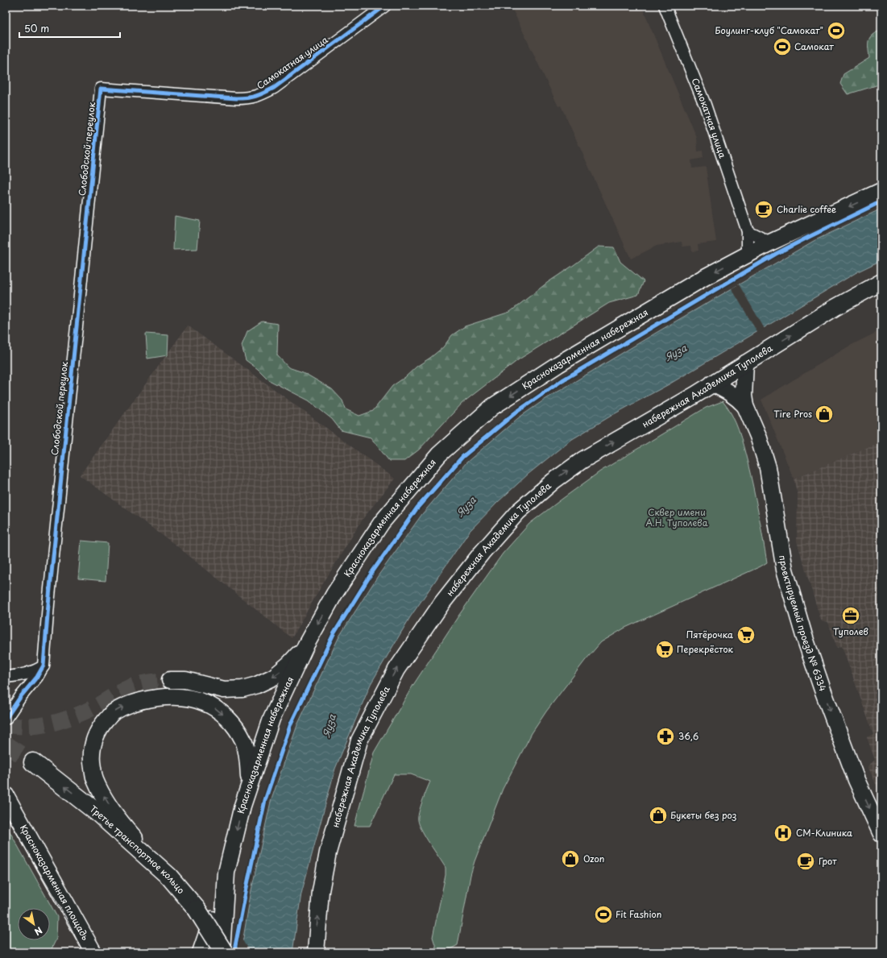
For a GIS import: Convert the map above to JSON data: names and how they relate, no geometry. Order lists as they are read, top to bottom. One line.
{"streets":{"main road":["Красноказарменная набережная","набережная Академика Туполева","проектируемый проезд № 6334","Третье транспортное кольцо","Красноказарменная площадь"],"street":["Самокатная улица","Слободской переулок"]},"crossings":[["Самокатная улица","Слободской переулок"],["Самокатная улица","Красноказарменная набережная"],["набережная Академика Туполева","проектируемый проезд № 6334"]],"one_way":["Красноказарменная набережная","набережная Академика Туполева","проектируемый проезд № 6334","Третье транспортное кольцо"],"water":["Яуза"],"parks":["Сквер имени А.Н. Туполева"],"places":{"sports":["Боулинг-клуб \"Самокат\"","Самокат","Fit Fashion"],"cafe":["Charlie coffee","Грот"],"shop":["Tire Pros","Букеты без роз","Ozon"],"office":["Туполев"],"supermarket":["Пятёрочка","Перекрёсток"],"pharmacy":["36,6"],"hospital":["СМ-Клиника"]},"scale_bar":"50 m","north":"bottom right"}
